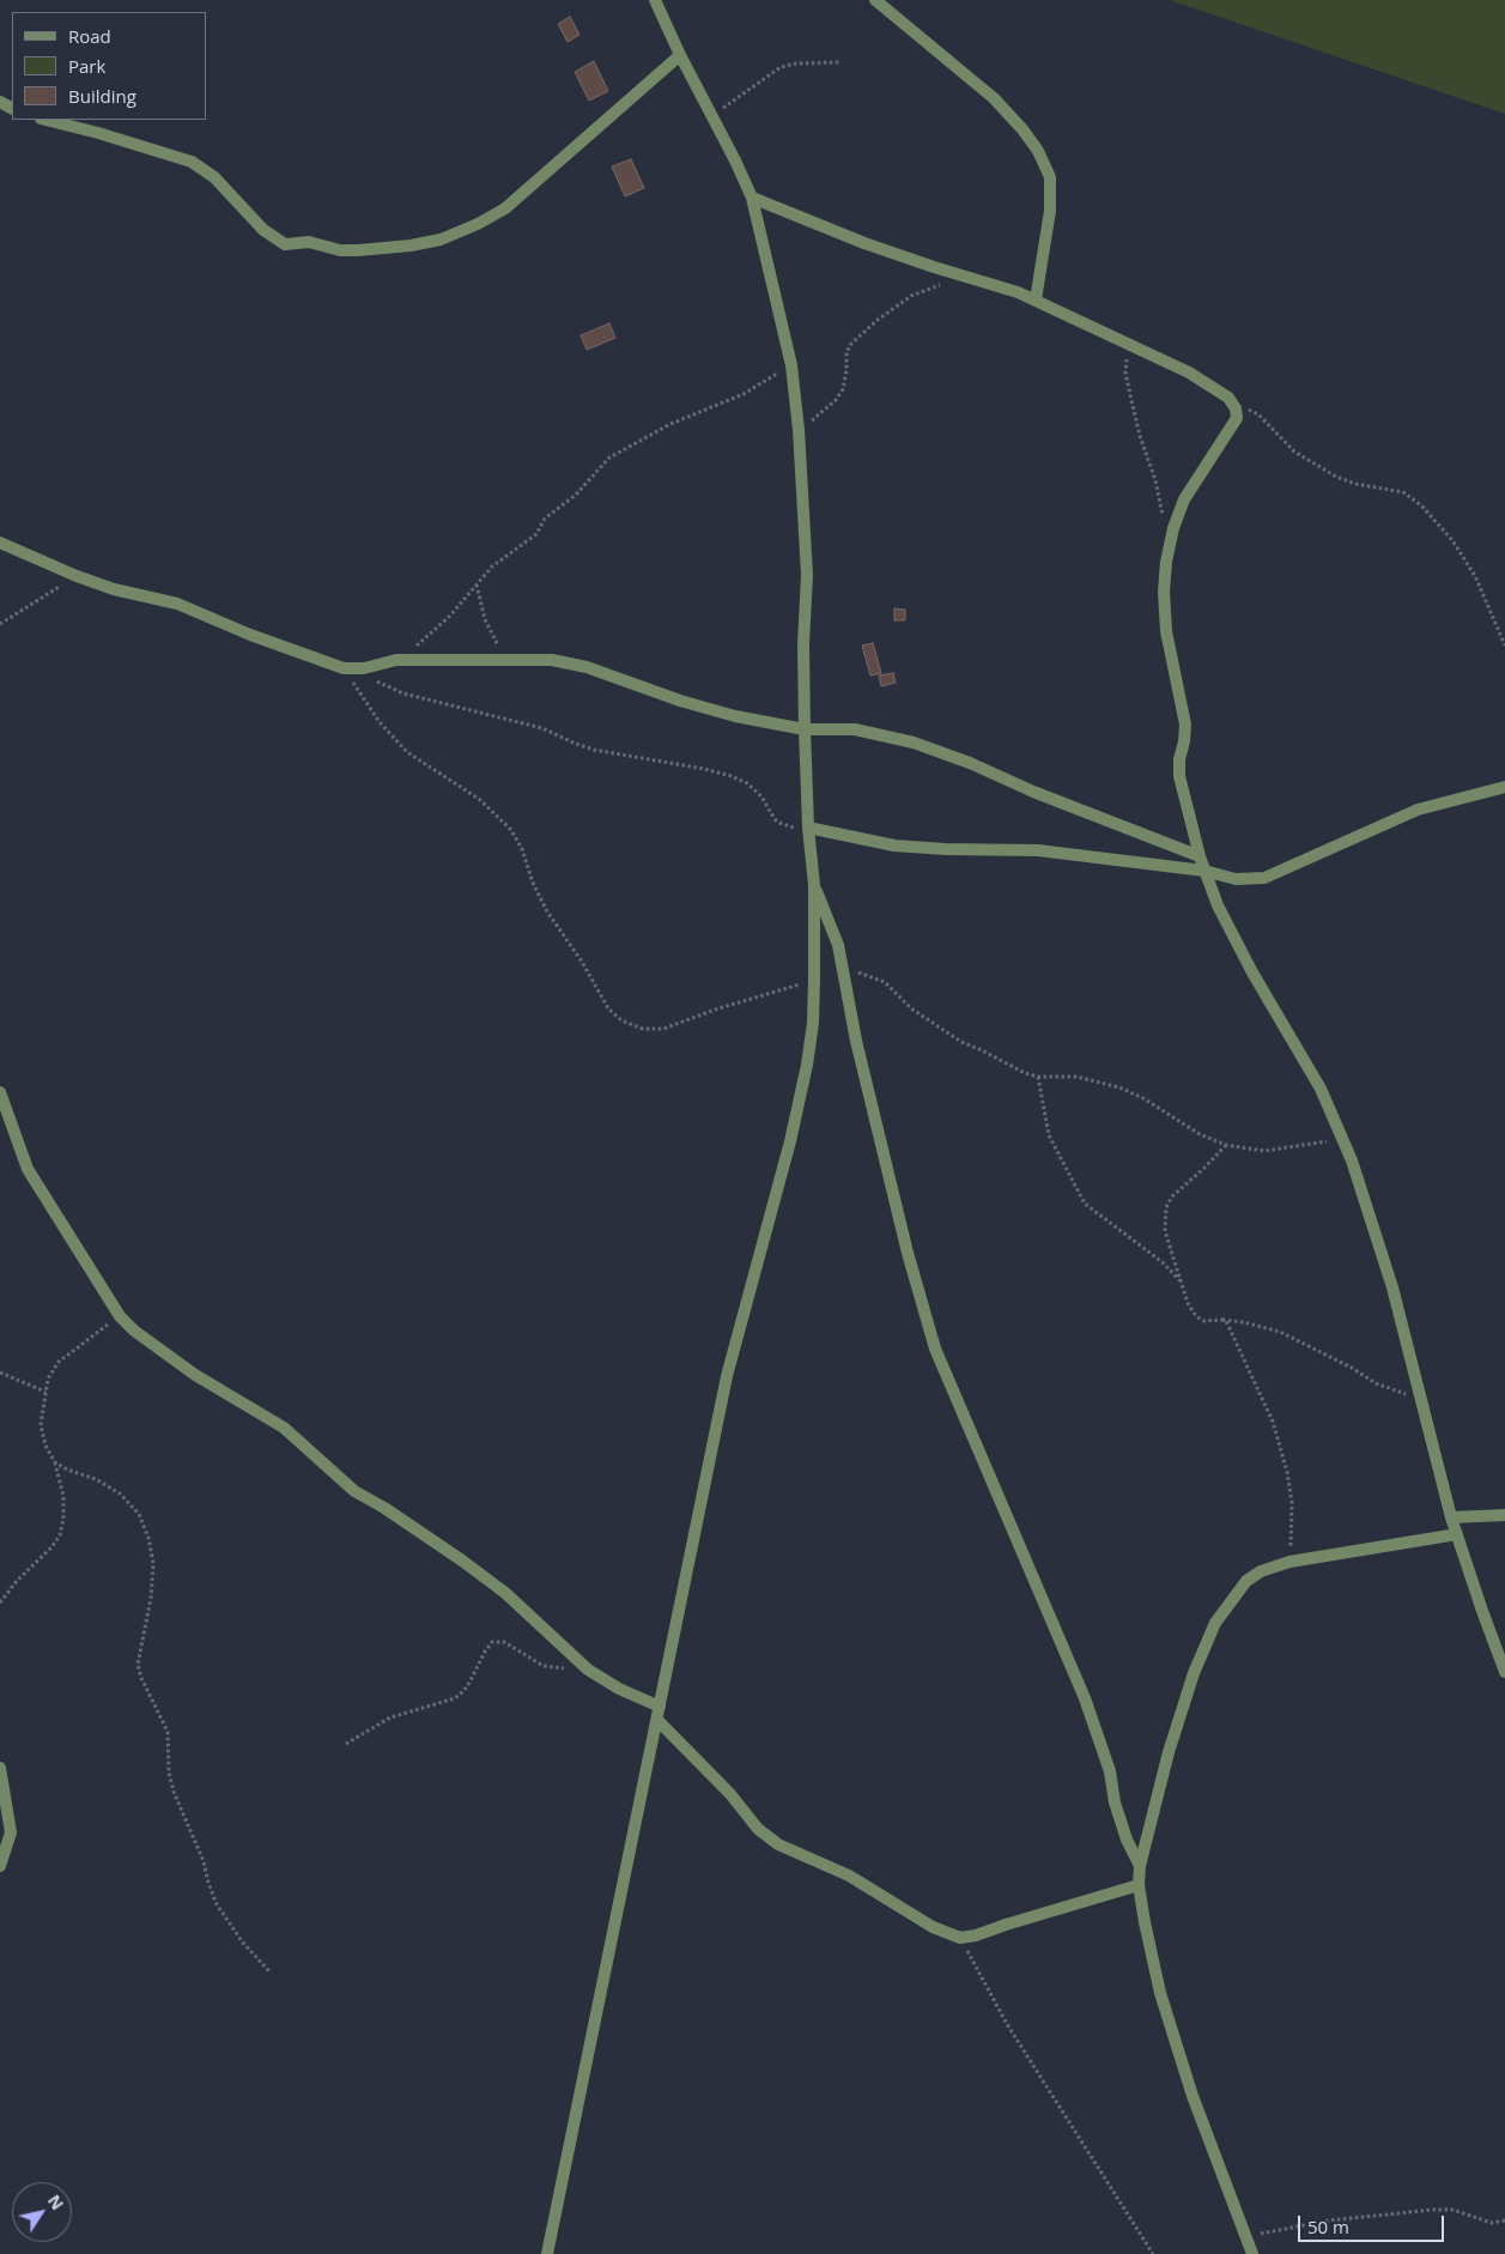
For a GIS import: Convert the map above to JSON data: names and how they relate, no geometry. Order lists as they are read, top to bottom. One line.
{"legend":["Road","Park","Building"],"scale_bar":"50 m","north":"top right"}
